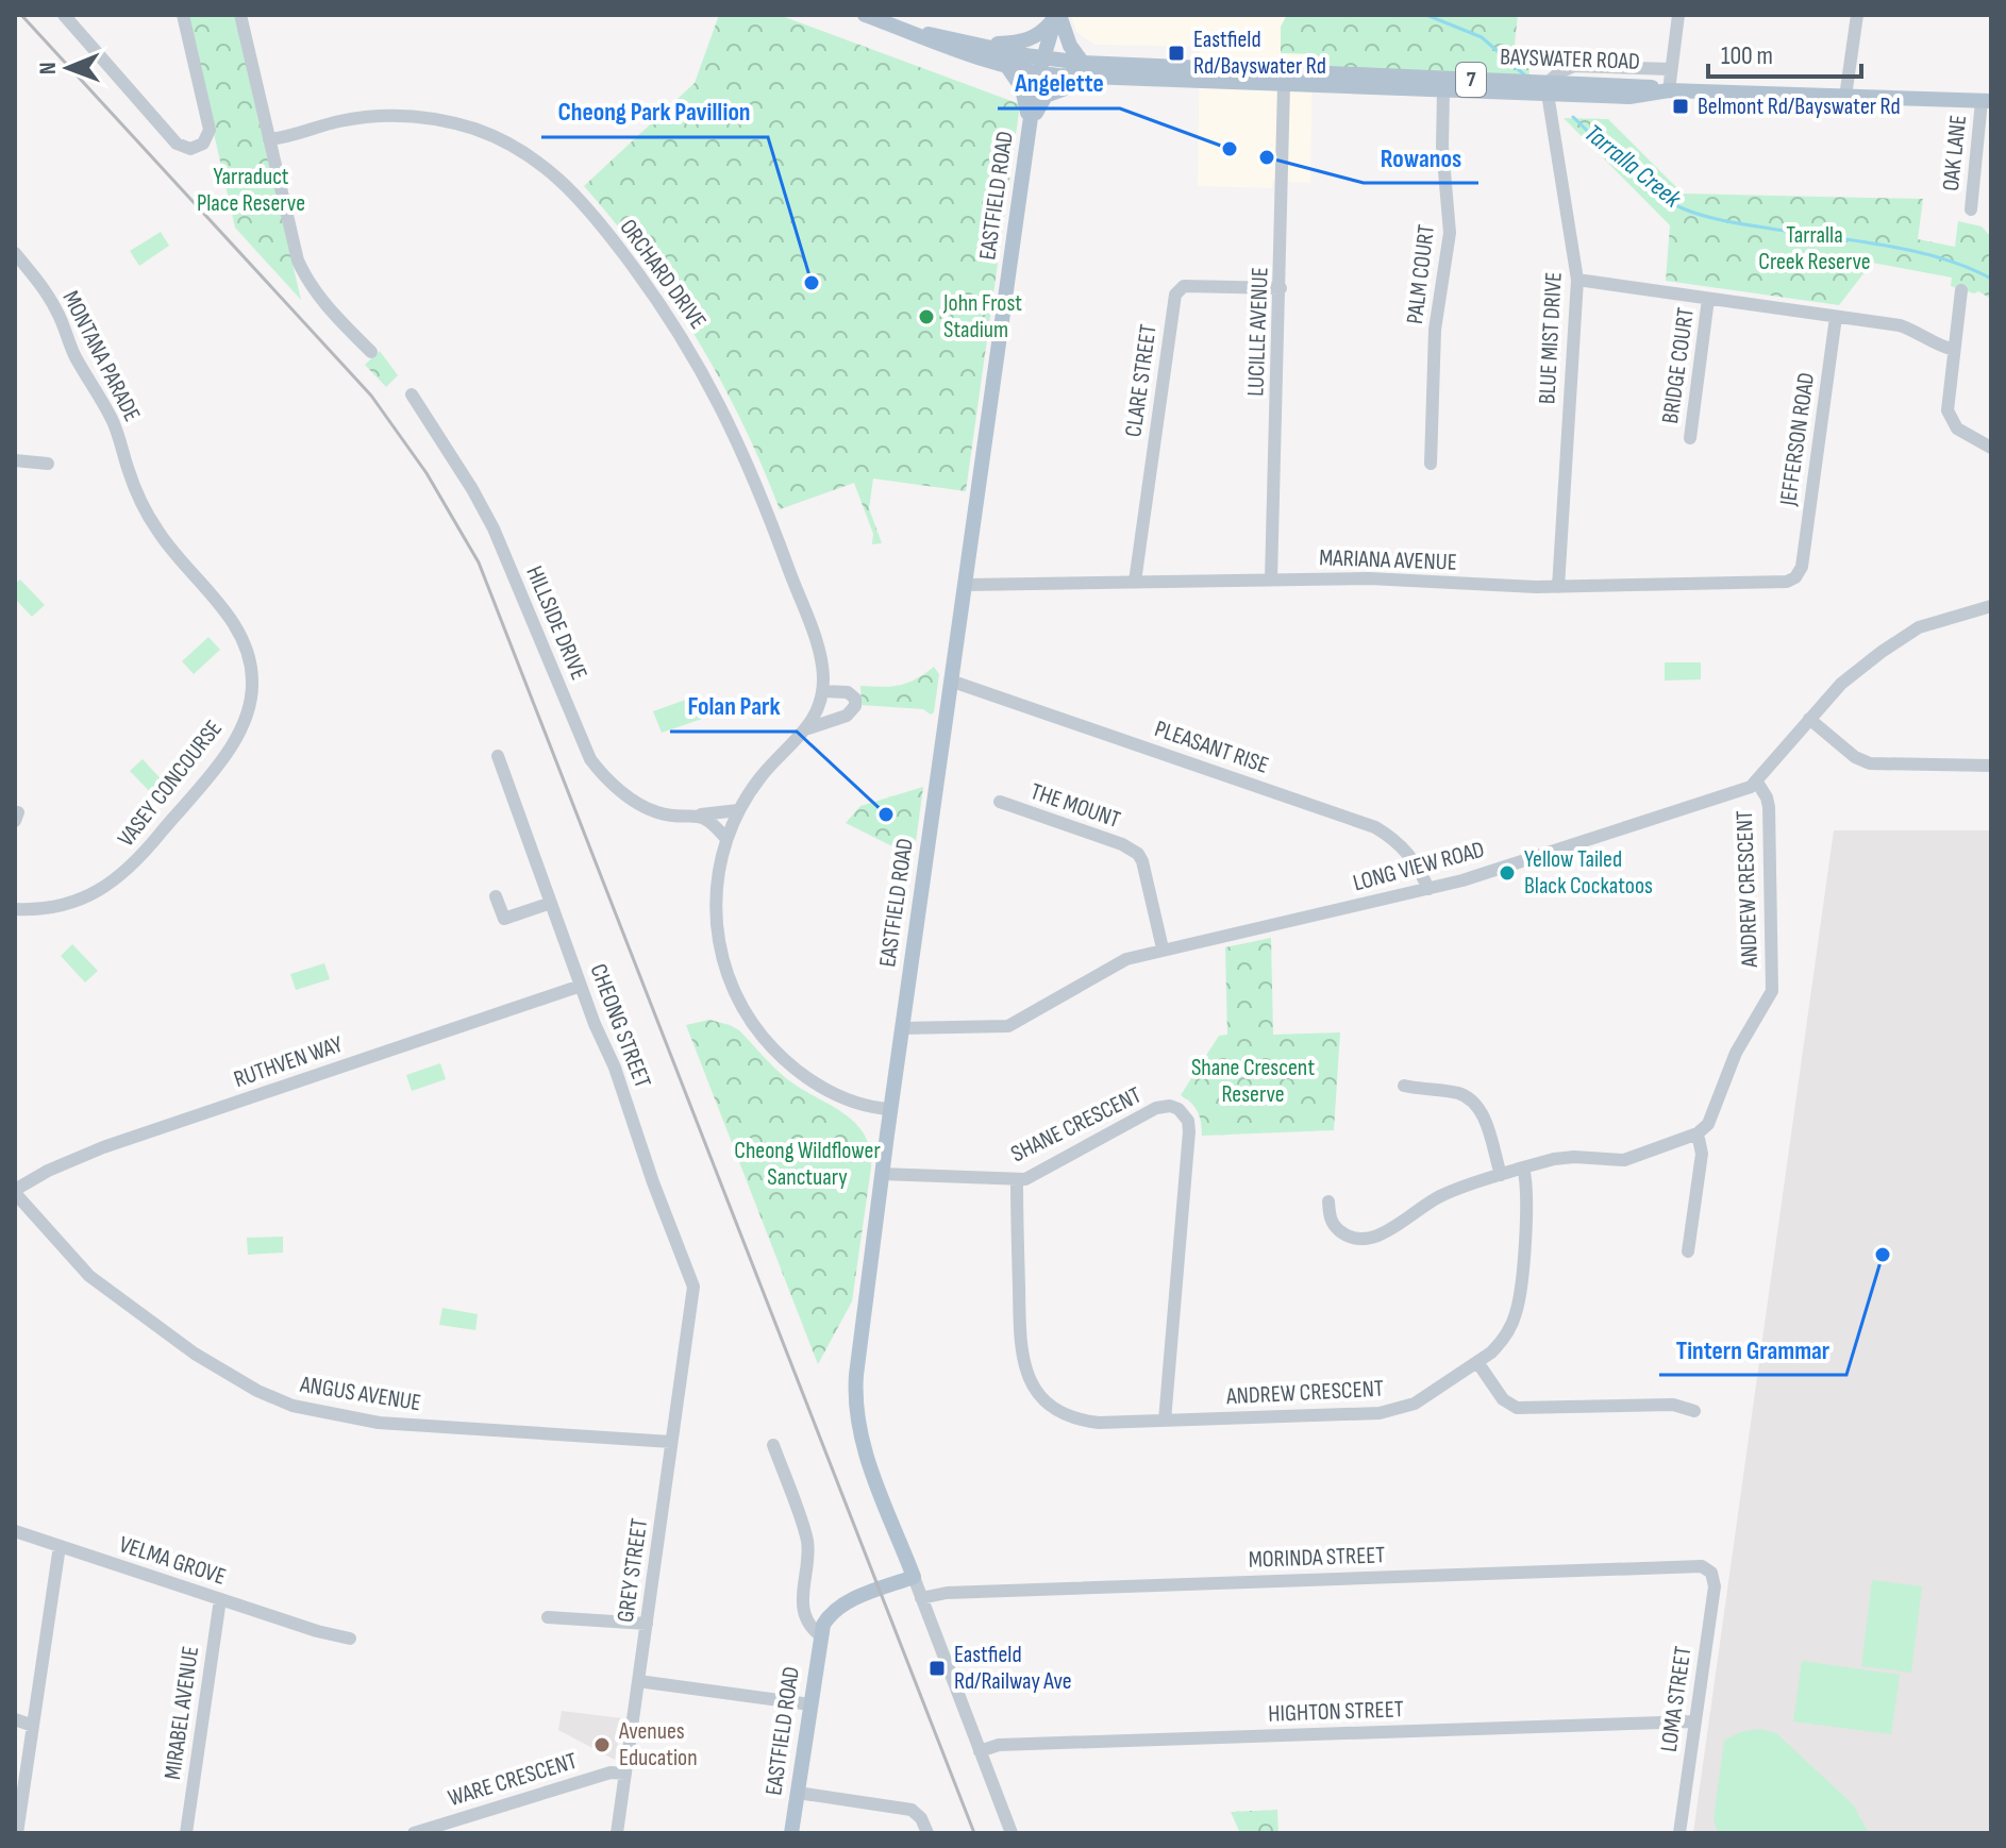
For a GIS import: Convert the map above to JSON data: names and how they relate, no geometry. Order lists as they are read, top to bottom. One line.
{"streets":{"main road":["BAYSWATER ROAD","7","EASTFIELD ROAD"],"street":["OAK LANE","ORCHARD DRIVE","PALM COURT","LUCILLE AVENUE","BLUE MIST DRIVE","MONTANA PARADE","BRIDGE COURT","CLARE STREET","JEFFERSON ROAD","MARIANA AVENUE","HILLSIDE DRIVE","PLEASANT RISE","VASEY CONCOURSE","THE MOUNT","LONG VIEW ROAD","ANDREW CRESCENT","CHEONG STREET","RUTHVEN WAY","SHANE CRESCENT","ANGUS AVENUE","MORINDA STREET","VELMA GROVE","GREY STREET","LOMA STREET","HIGHTON STREET","MIRABEL AVENUE","WARE CRESCENT"]},"crossings":[["BAYSWATER ROAD","OAK LANE"],["BAYSWATER ROAD","EASTFIELD ROAD"],["BAYSWATER ROAD","PALM COURT"],["BAYSWATER ROAD","LUCILLE AVENUE"],["BAYSWATER ROAD","BLUE MIST DRIVE"],["EASTFIELD ROAD","MARIANA AVENUE"],["EASTFIELD ROAD","PLEASANT RISE"],["EASTFIELD ROAD","LONG VIEW ROAD"],["EASTFIELD ROAD","SHANE CRESCENT"],["LUCILLE AVENUE","CLARE STREET"],["LUCILLE AVENUE","MARIANA AVENUE"],["BLUE MIST DRIVE","MARIANA AVENUE"],["MONTANA PARADE","VASEY CONCOURSE"],["CLARE STREET","MARIANA AVENUE"],["JEFFERSON ROAD","MARIANA AVENUE"],["PLEASANT RISE","LONG VIEW ROAD"],["THE MOUNT","LONG VIEW ROAD"],["LONG VIEW ROAD","ANDREW CRESCENT"],["ANDREW CRESCENT","SHANE CRESCENT"],["CHEONG STREET","RUTHVEN WAY"],["CHEONG STREET","GREY STREET"],["RUTHVEN WAY","ANGUS AVENUE"],["ANGUS AVENUE","GREY STREET"],["MORINDA STREET","LOMA STREET"],["VELMA GROVE","MIRABEL AVENUE"],["GREY STREET","WARE CRESCENT"],["LOMA STREET","HIGHTON STREET"]],"water":["Tarralla Creek"],"parks":["Yarraduct Place Reserve","Tarralla Creek Reserve","Shane Crescent Reserve","Cheong Wildflower Sanctuary"],"places":{"transit":["Eastfield Rd/Bayswater Rd","Belmont Rd/Bayswater Rd","Eastfield Rd/Railway Ave"],"other":["Angelette","Rowanos","Cheong Park Pavillion","John Frost Stadium","Folan Park","Yellow Tailed Black Cockatoos","Tintern Grammar","Avenues Education"]},"scale_bar":"100 m","north":"left"}
